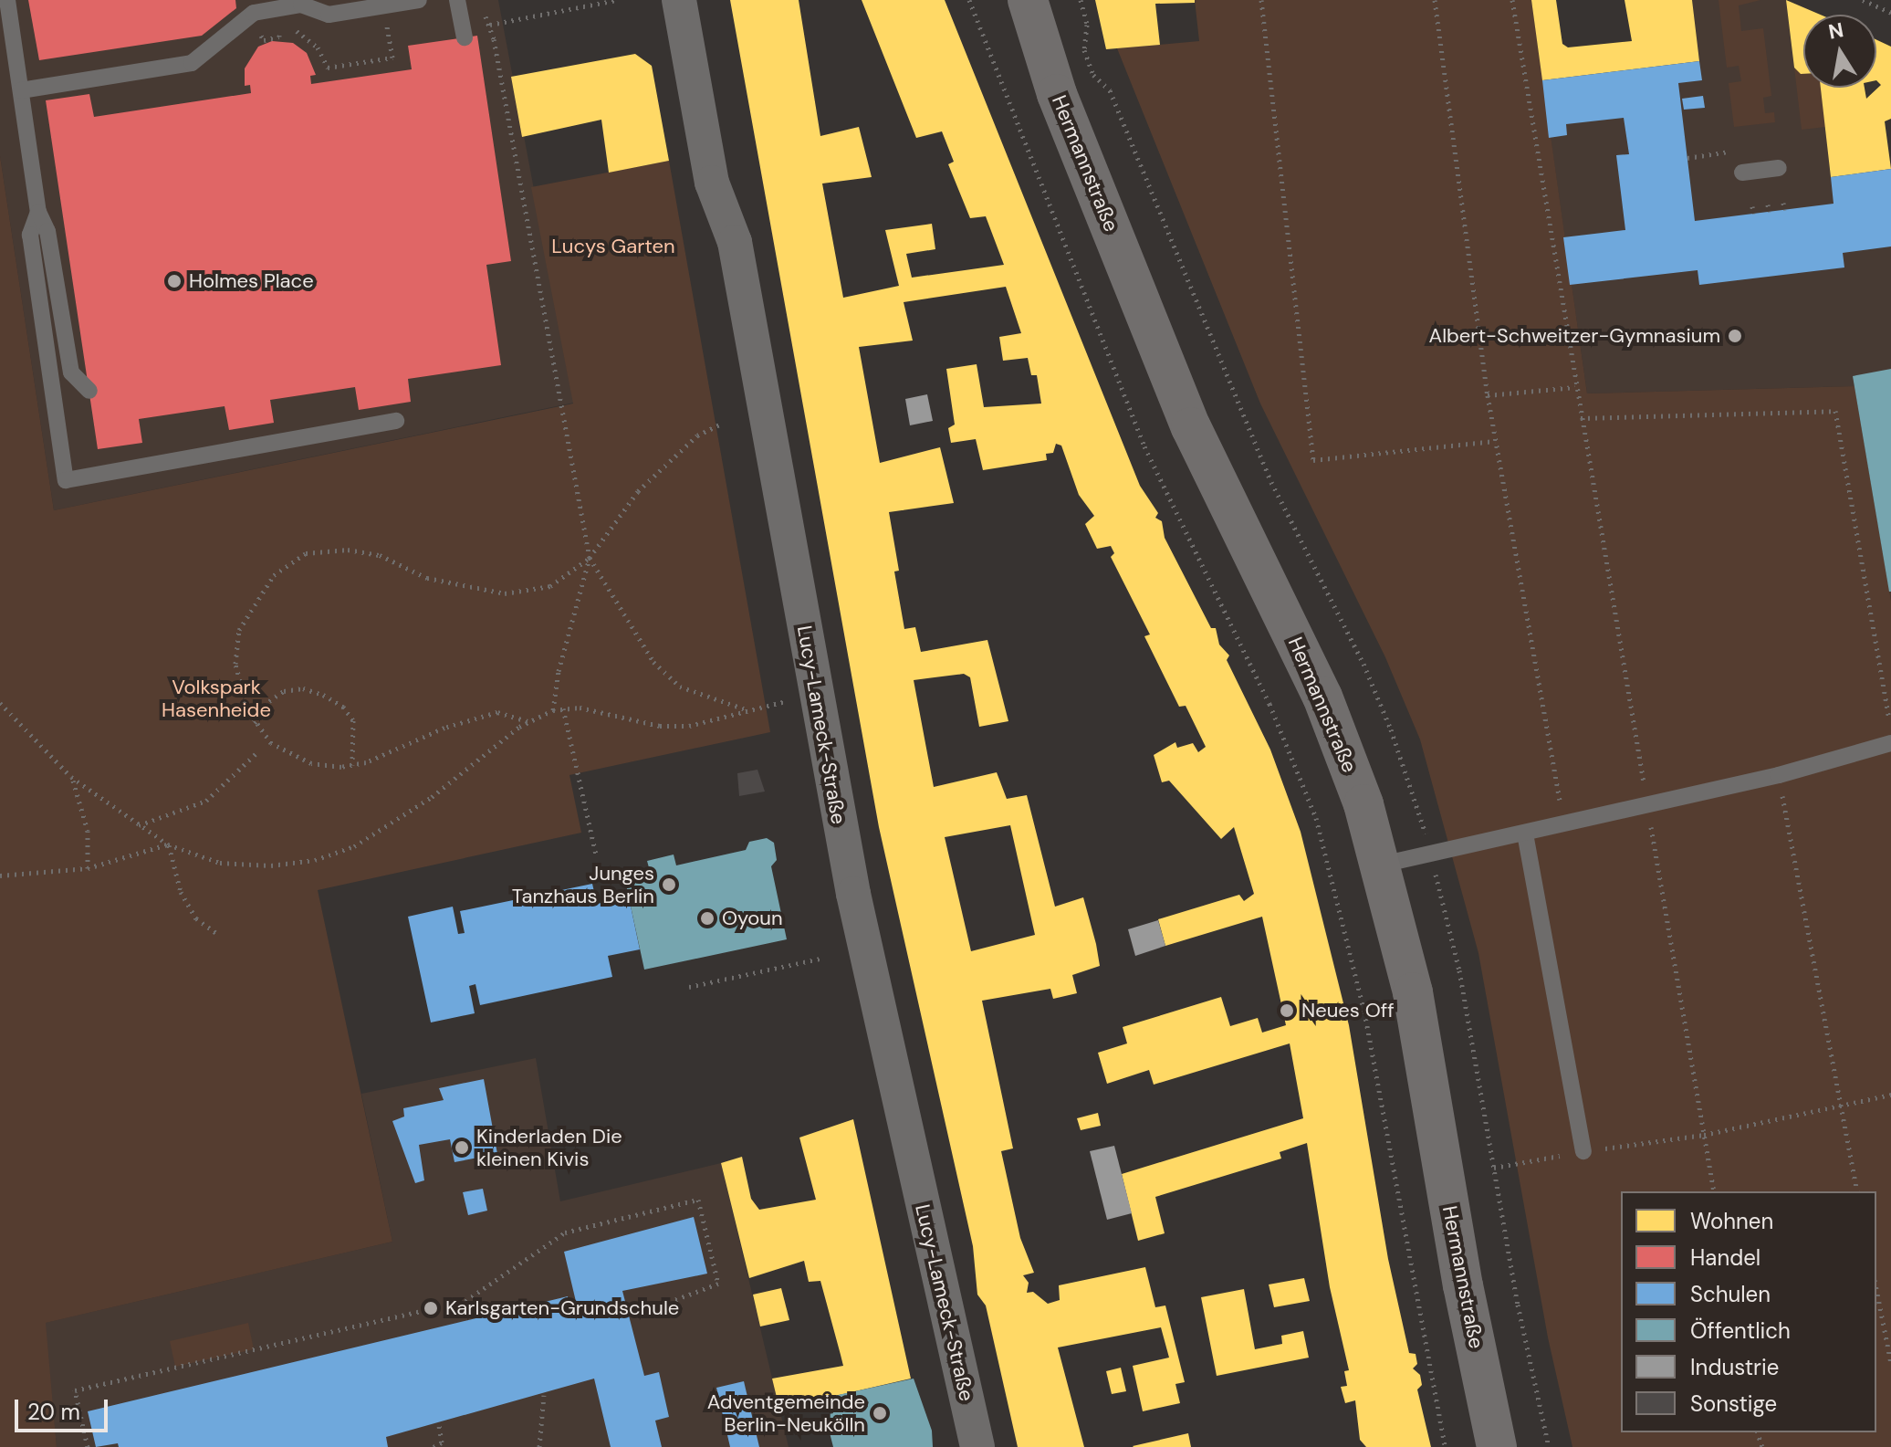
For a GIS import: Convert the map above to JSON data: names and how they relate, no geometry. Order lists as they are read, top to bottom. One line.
{"streets":{"main road":["Hermannstraße"],"street":["Lucy-Lameck-Straße"]},"parks":["Lucys Garten","Volkspark Hasenheide"],"places":["Holmes Place","Albert-Schweitzer-Gymnasium","Junges Tanzhaus Berlin","Oyoun","Neues Off","Kinderladen Die kleinen Kivis","Karlsgarten-Grundschule","Adventgemeinde Berlin-Neukölln"],"legend":["Wohnen","Handel","Schulen","Öffentlich","Industrie","Sonstige"],"scale_bar":"20 m","north":"top"}
